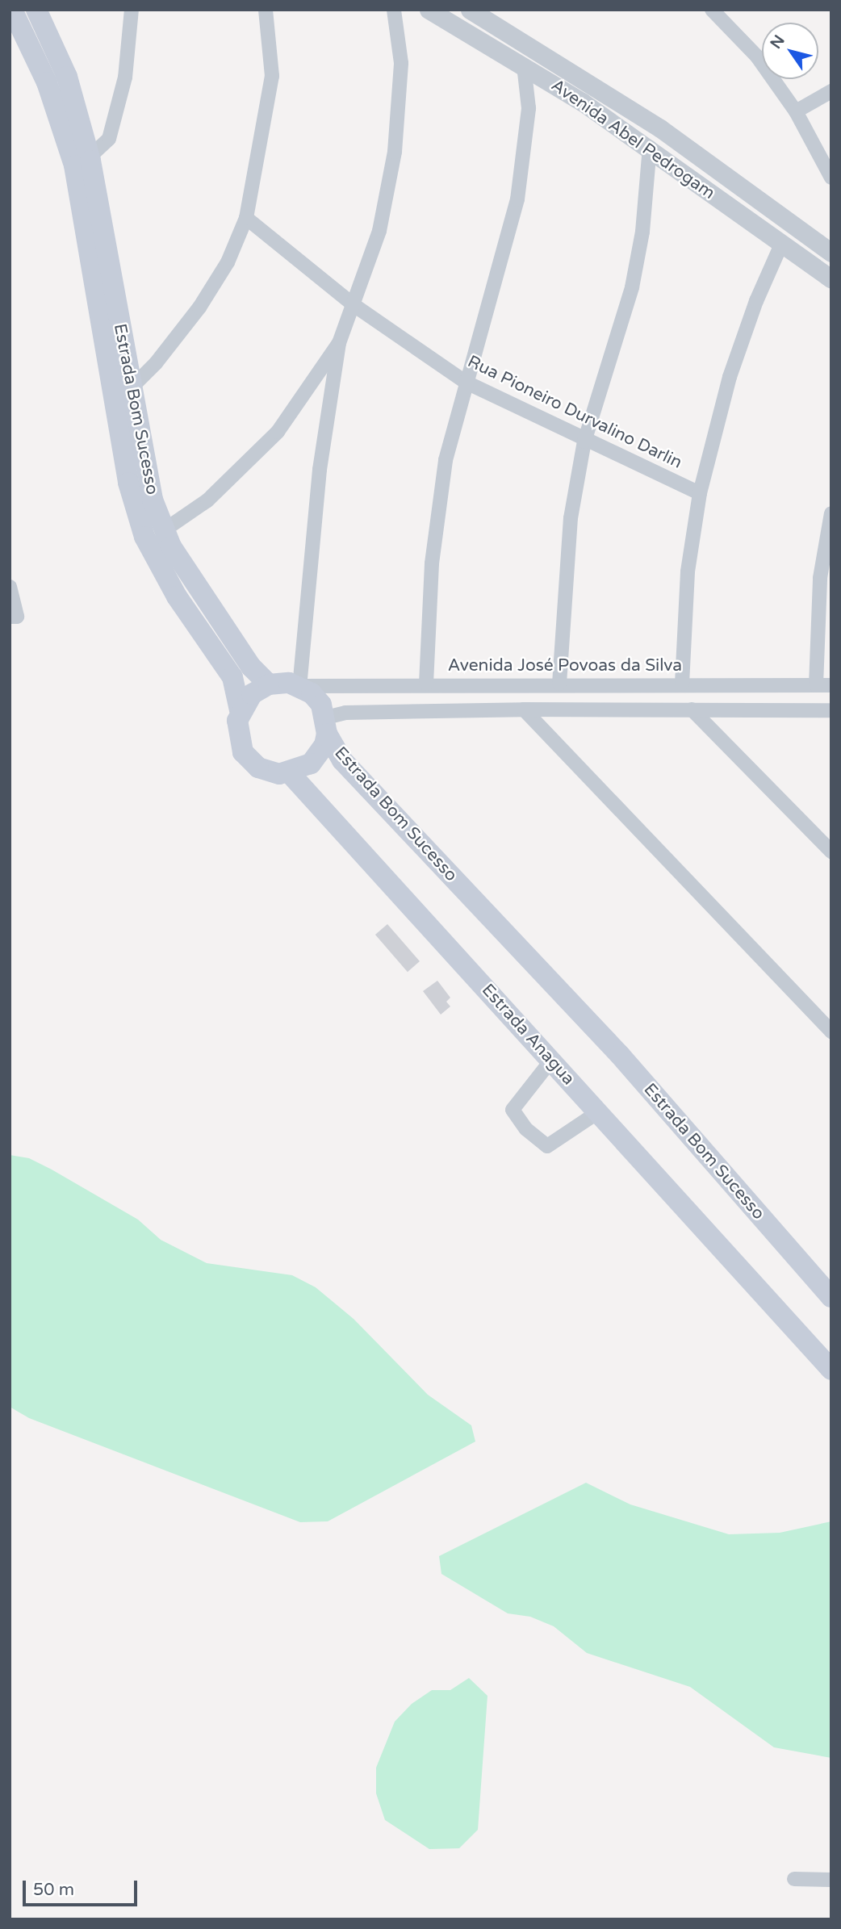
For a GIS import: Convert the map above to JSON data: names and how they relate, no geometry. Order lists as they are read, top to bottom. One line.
{"streets":{"main road":["Estrada Bom Sucesso","Estrada Anagua"],"street":["Avenida Abel Pedrogam","Rua Pioneiro Durvalino Darlin","Avenida José Povoas da Silva"]},"crossings":[["Estrada Bom Sucesso","Avenida José Povoas da Silva"],["Estrada Bom Sucesso","Estrada Anagua"],["Avenida José Povoas da Silva","Estrada Anagua"]],"scale_bar":"50 m","north":"top left"}
